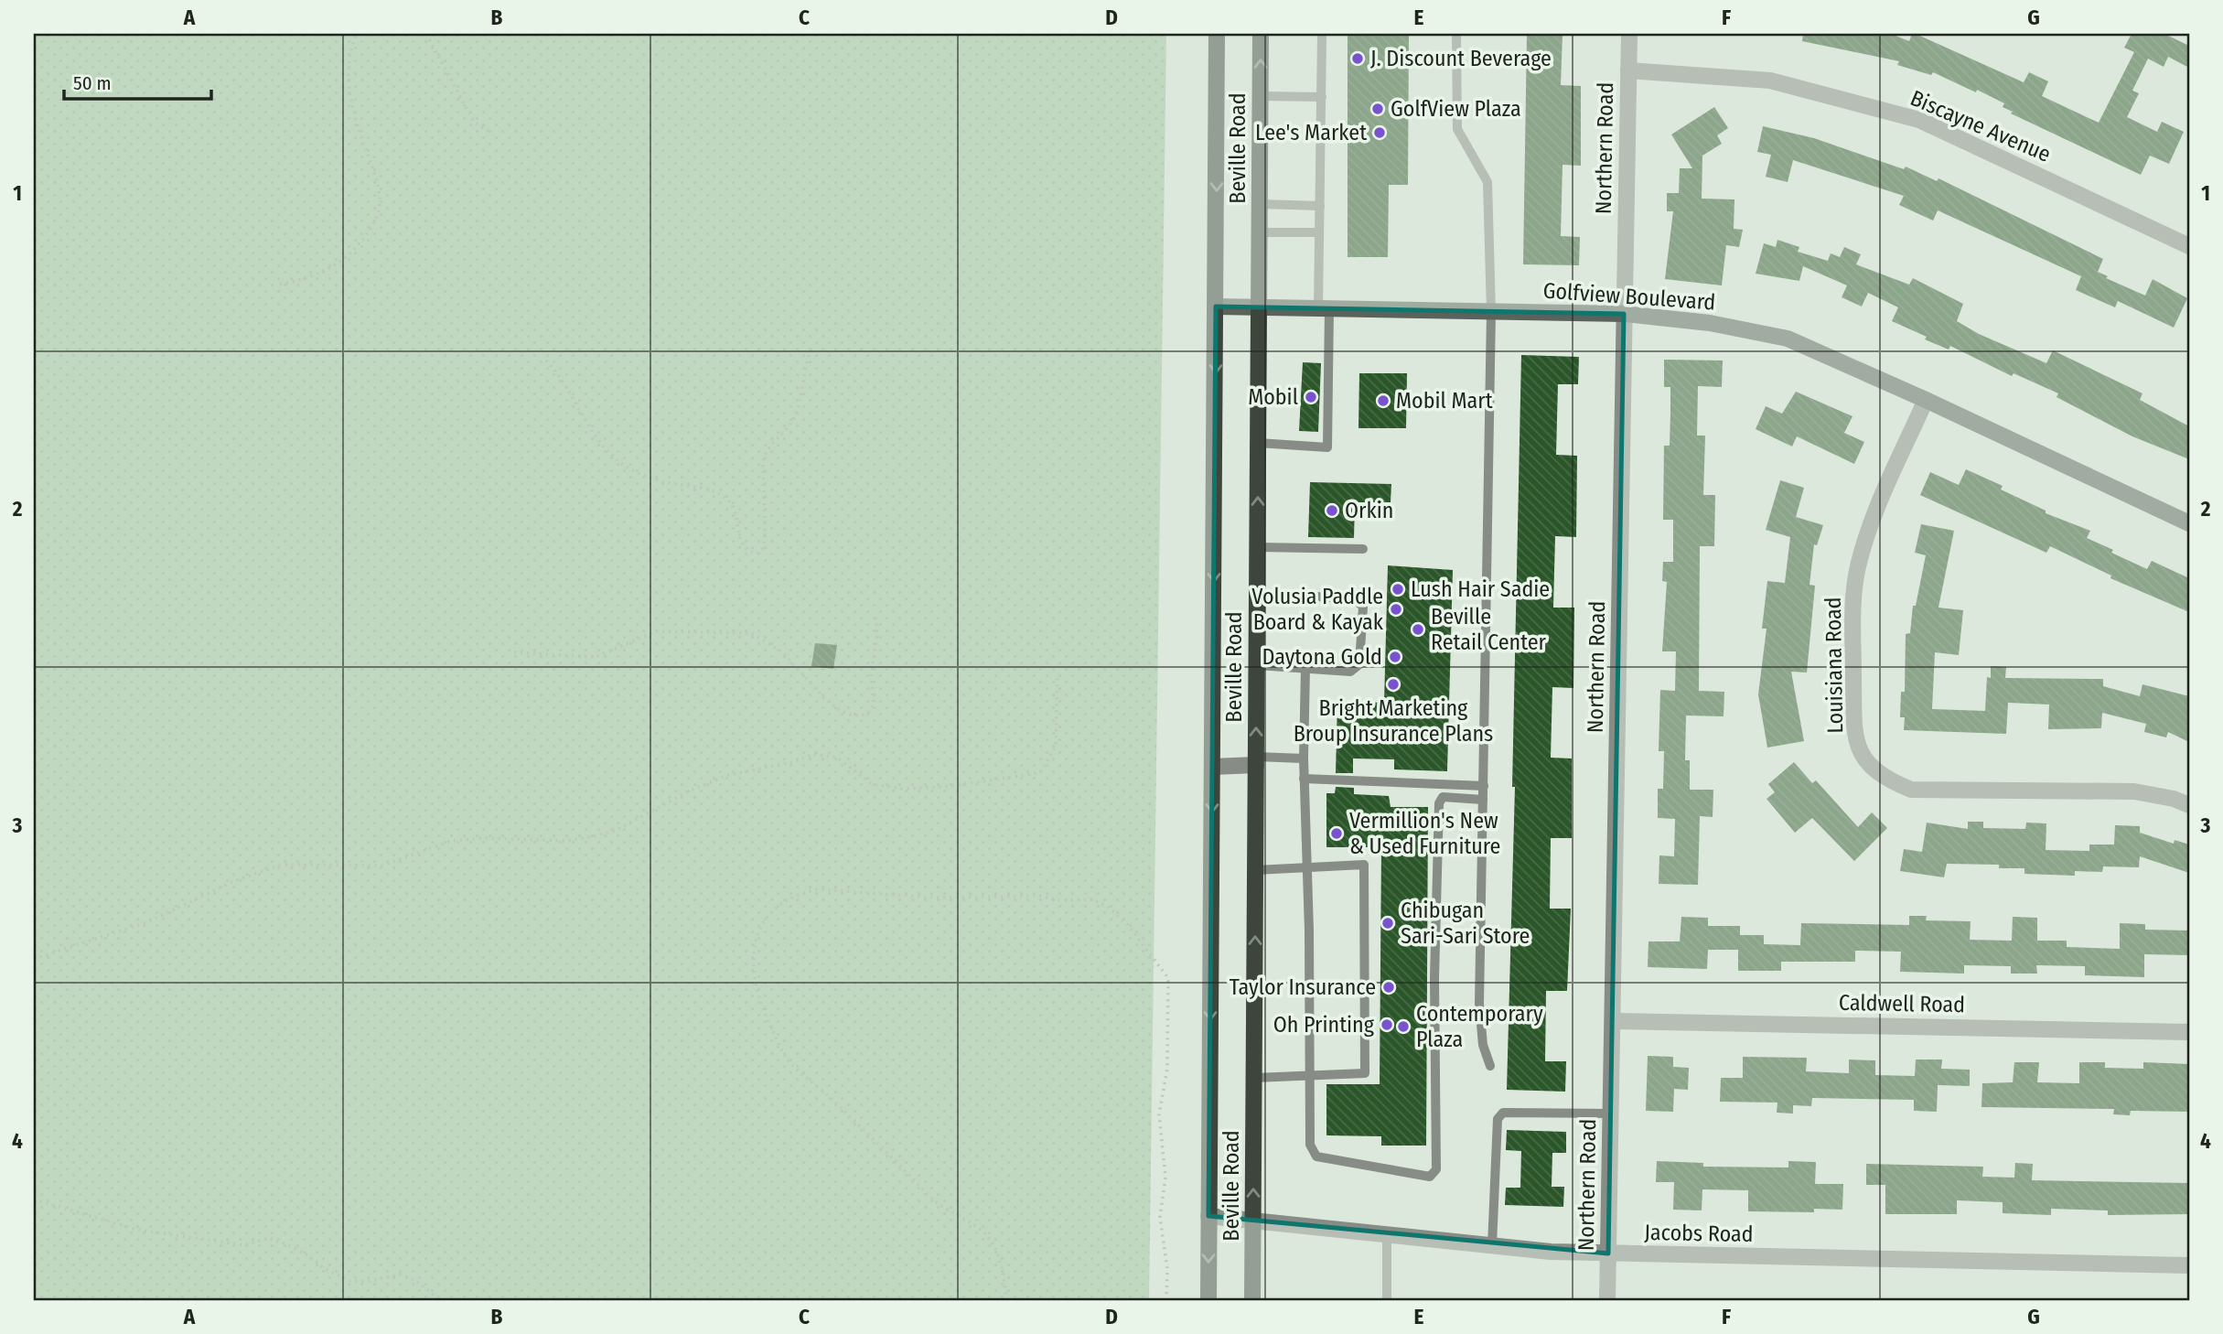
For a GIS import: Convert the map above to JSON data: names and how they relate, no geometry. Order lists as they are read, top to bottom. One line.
{"streets":{"main road":["Beville Road"],"street":["Biscayne Avenue","Northern Road","Golfview Boulevard","Louisiana Road","Caldwell Road","Jacobs Road"]},"crossings":[["Biscayne Avenue","Northern Road"],["Beville Road","Golfview Boulevard"],["Beville Road","Jacobs Road"],["Northern Road","Golfview Boulevard"],["Northern Road","Caldwell Road"],["Northern Road","Jacobs Road"],["Golfview Boulevard","Louisiana Road"]],"places":["J. Discount Beverage","GolfView Plaza","Lee's Market","Mobil","Mobil Mart","Orkin","Lush Hair Sadie","Volusia Paddle Board & Kayak","Beville Retail Center","Daytona Gold","Bright Marketing Broup Insurance Plans","Vermillion's New & Used Furniture","Chibugan Sari-Sari Store","Taylor Insurance","Oh Printing","Contemporary Plaza"],"scale_bar":"50 m","grid":{"columns":["A","B","C","D","E","F","G"],"rows":["1","2","3","4"]}}
